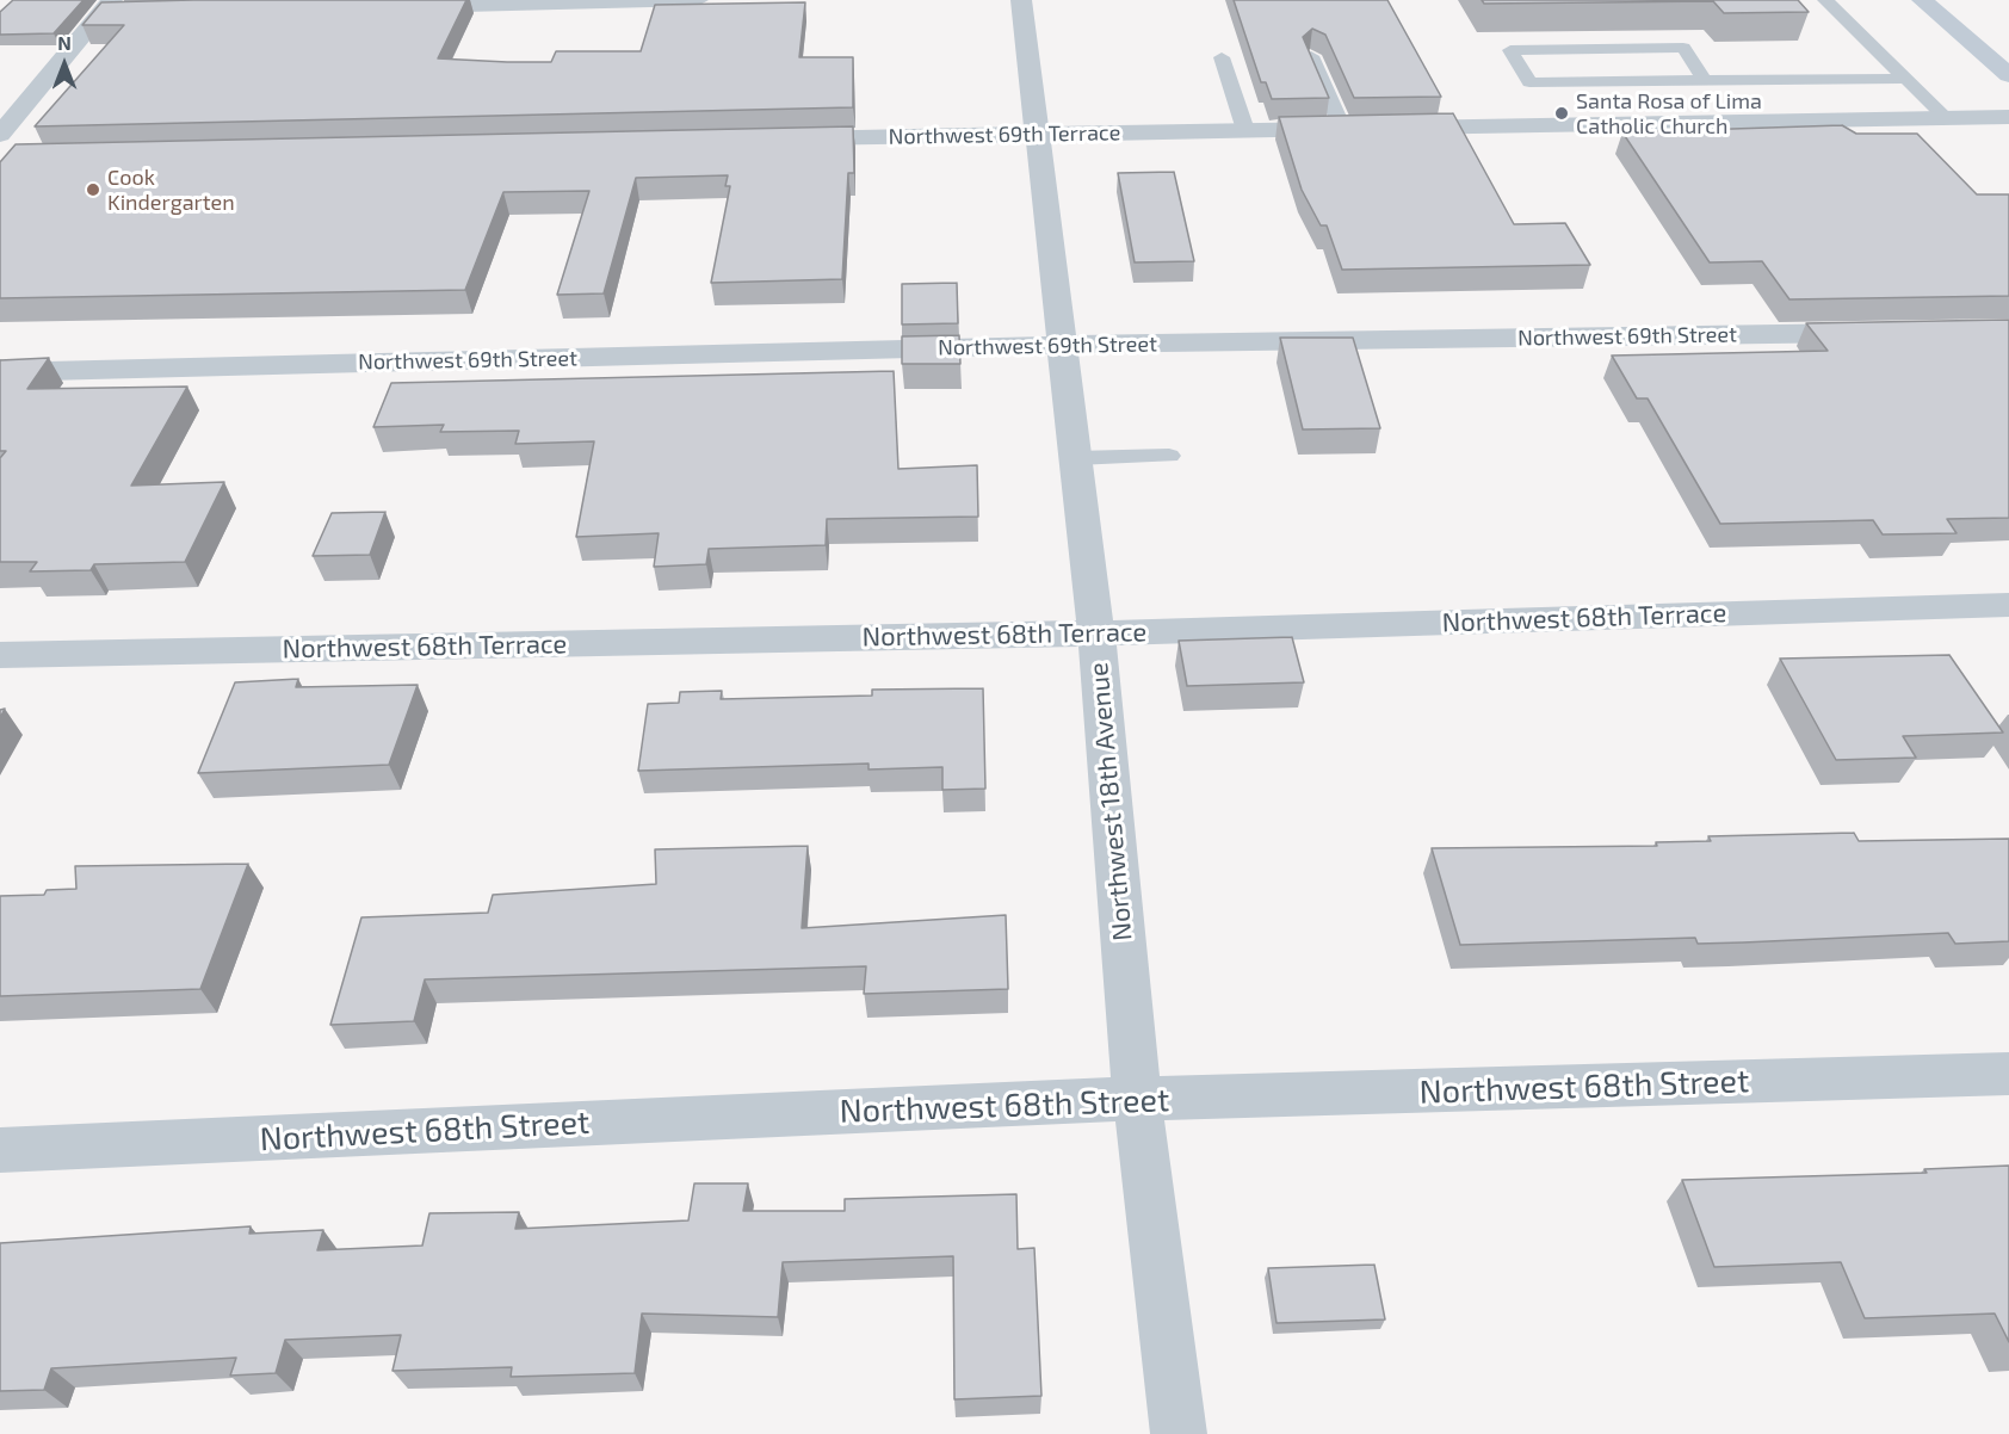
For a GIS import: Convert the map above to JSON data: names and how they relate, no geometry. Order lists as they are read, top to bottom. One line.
{"streets":{"street":["Northwest 69th Terrace","Northwest 69th Street","Northwest 68th Terrace","Northwest 18th Avenue","Northwest 68th Street"]},"crossings":[["Northwest 69th Terrace","Northwest 18th Avenue"],["Northwest 69th Street","Northwest 18th Avenue"],["Northwest 68th Terrace","Northwest 18th Avenue"],["Northwest 18th Avenue","Northwest 68th Street"]],"places":["Santa Rosa of Lima Catholic Church","Cook Kindergarten"],"north":"top"}
